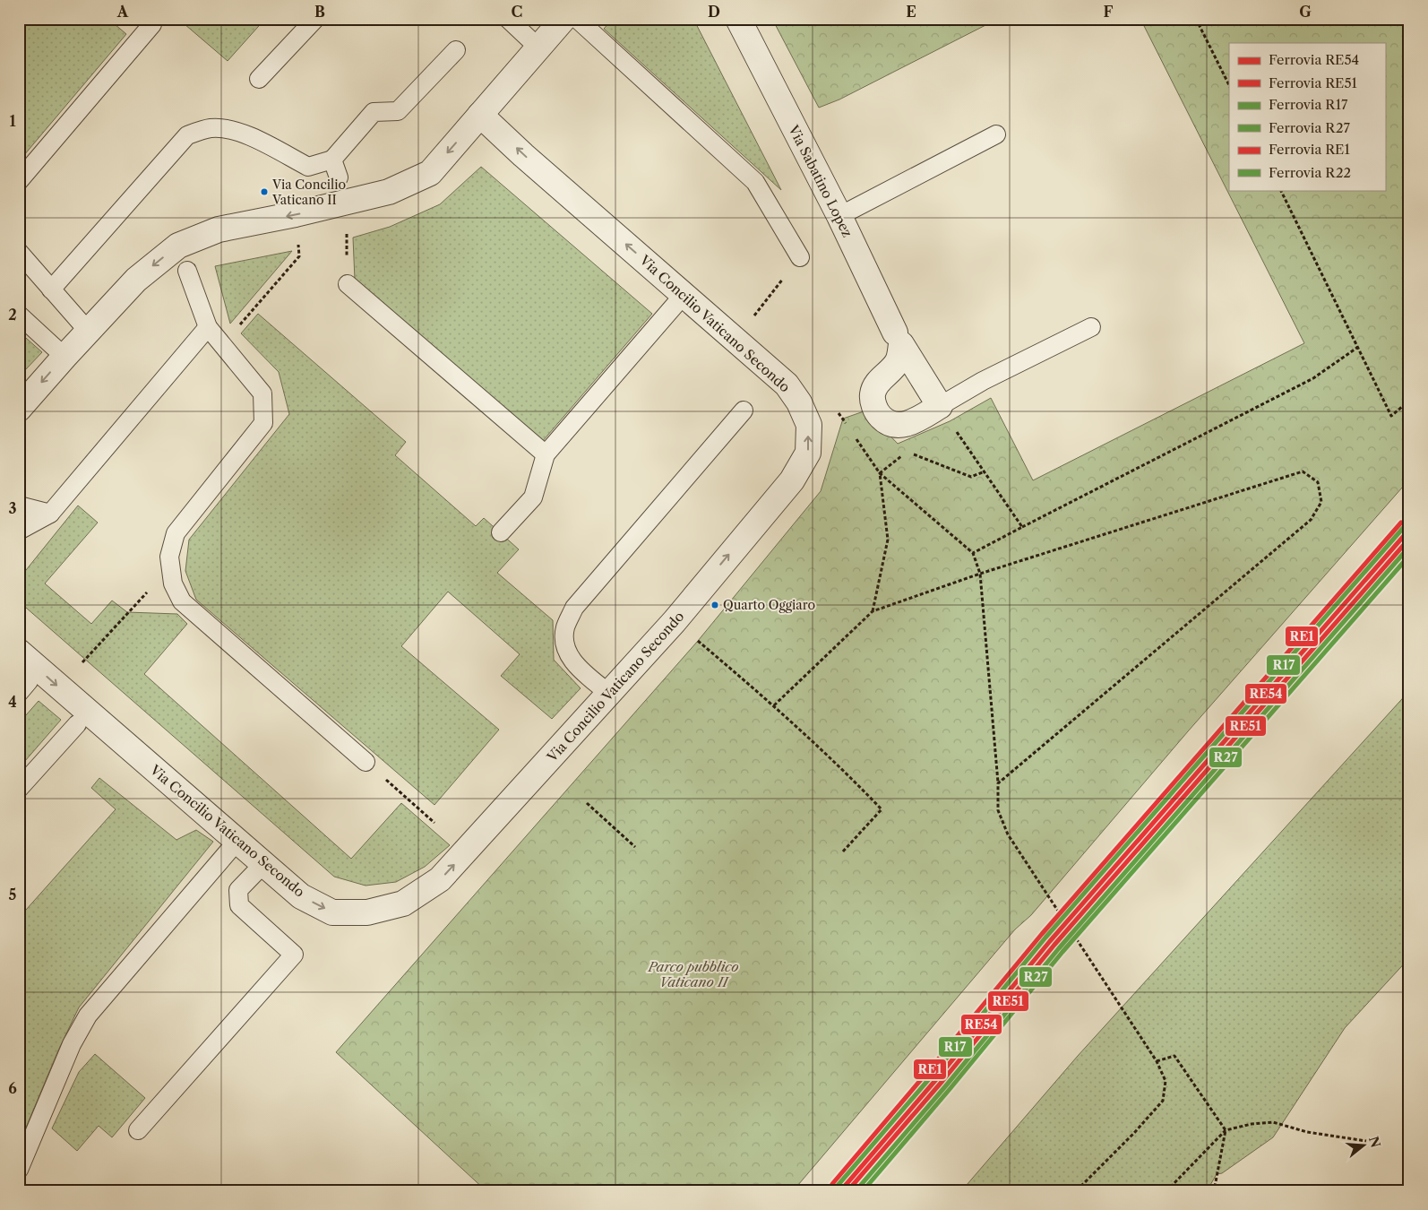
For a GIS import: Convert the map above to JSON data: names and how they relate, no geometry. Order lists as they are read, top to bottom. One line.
{"streets":{"street":["Via Sabatino Lopez","Via Concilio Vaticano Secondo"]},"parks":["Parco pubblico Vaticano II"],"places":["Via Concilio Vaticano II","Quarto Oggiaro"],"lines":["rail line RE1","rail line R17","rail line RE54","rail line RE51","rail line R27","rail line R22"],"legend":["Ferrovia RE54","Ferrovia RE51","Ferrovia R17","Ferrovia R27","Ferrovia RE1","Ferrovia R22"],"north":"right","grid":{"columns":["A","B","C","D","E","F","G"],"rows":["1","2","3","4","5","6"]}}
